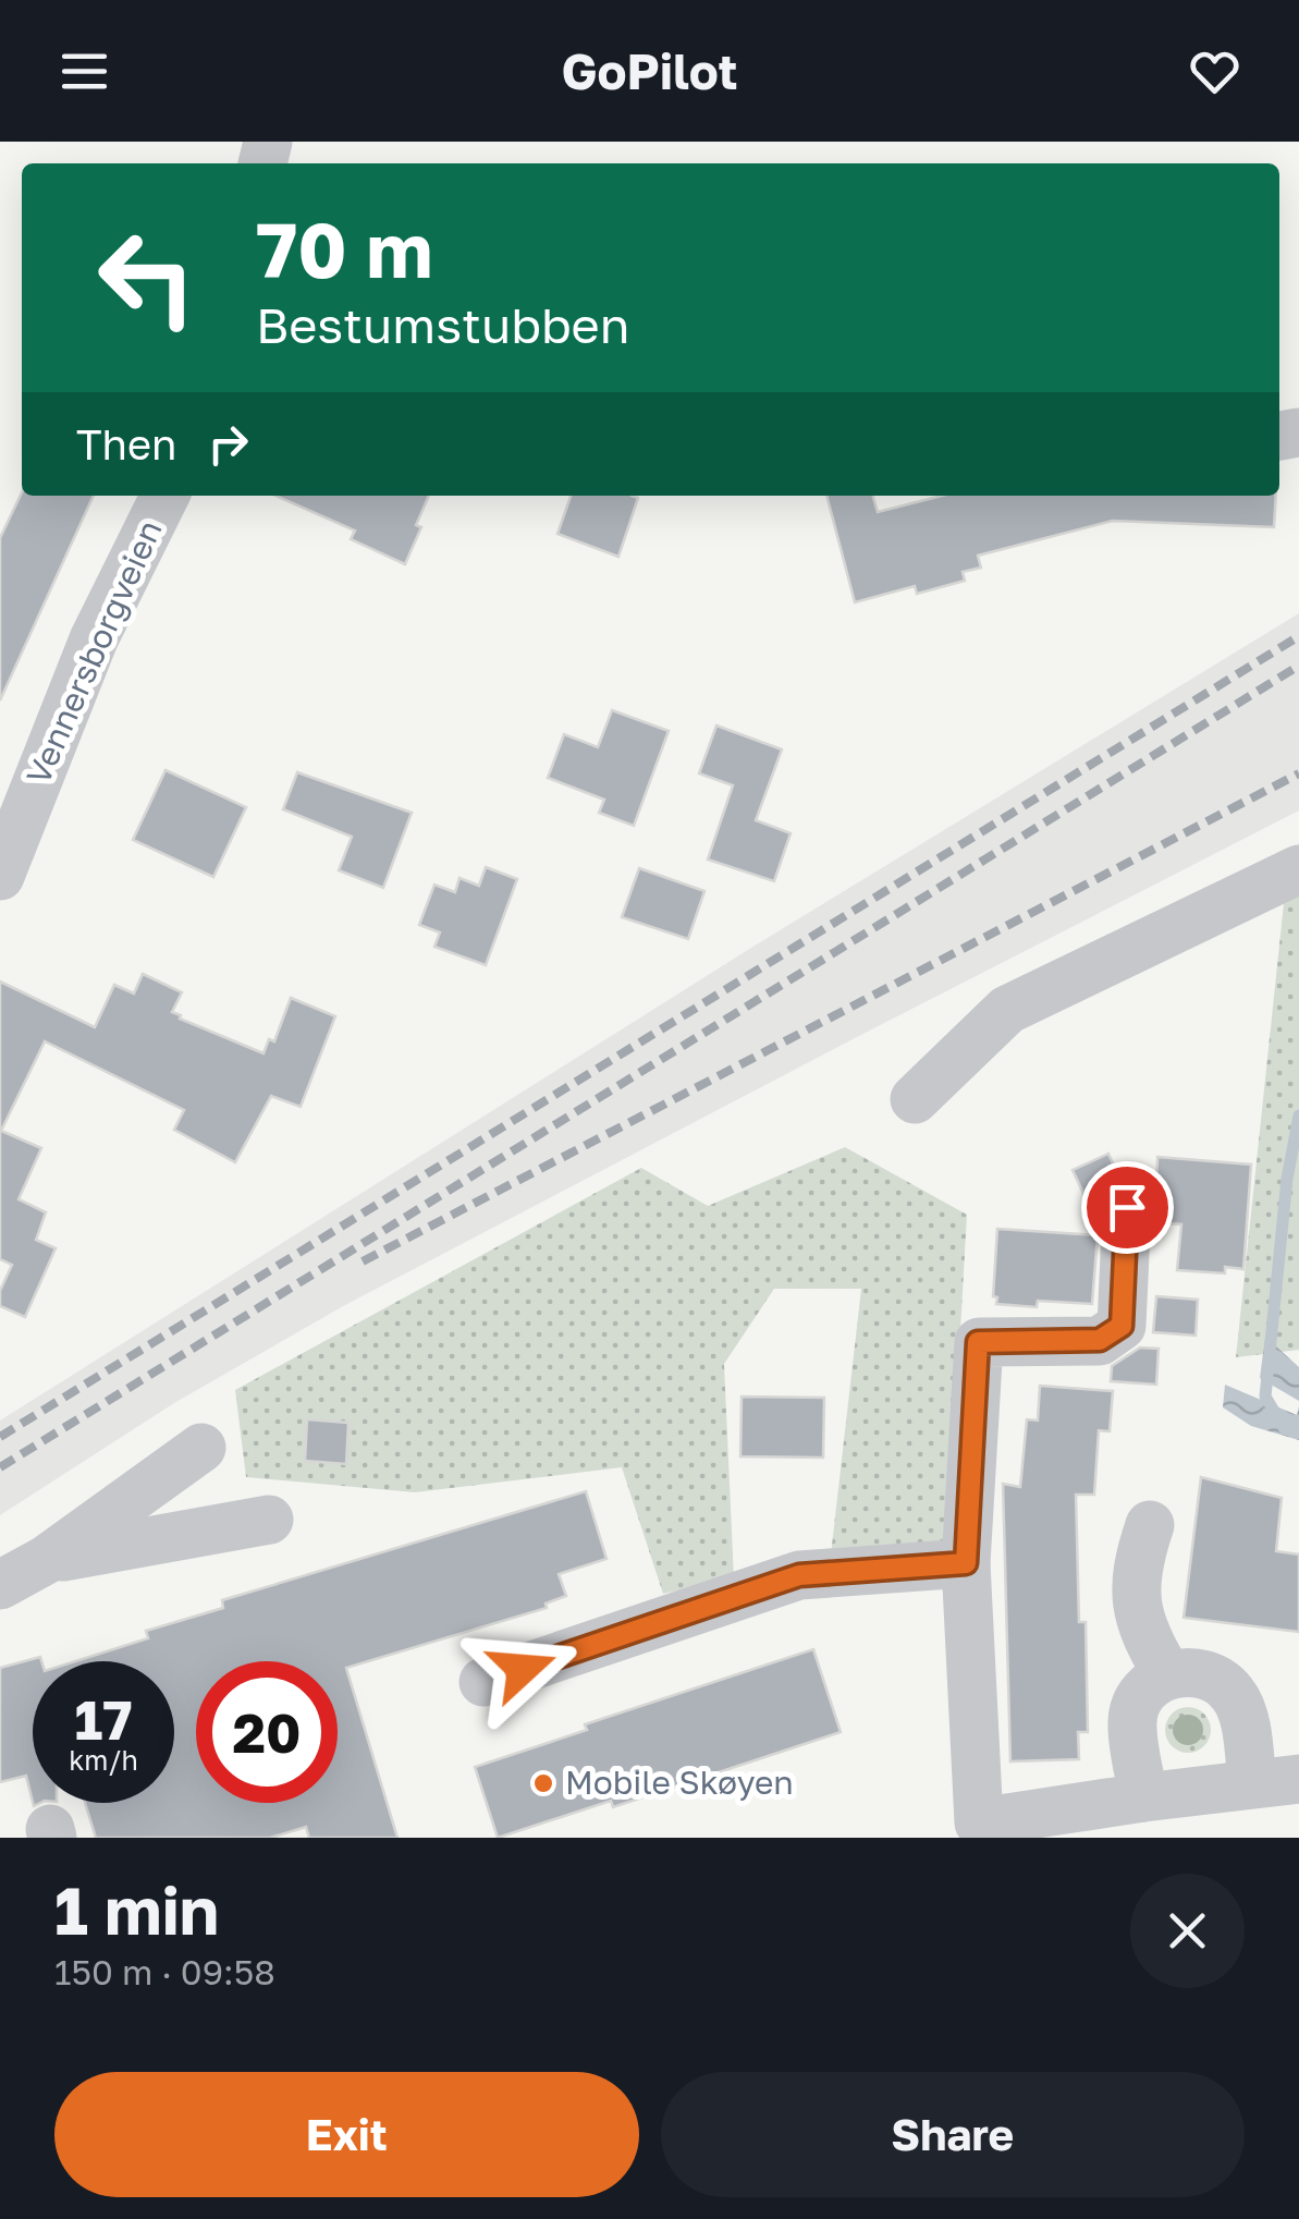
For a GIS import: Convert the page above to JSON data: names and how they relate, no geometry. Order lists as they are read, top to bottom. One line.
{"streets":{"street":["Vennersborgveien"]},"places":["Mobile Skøyen"],"page":{"header":"GoPilot","turn":["70 m","Bestumstubben"],"then":"Then","speed":"17 km/h","limit":"20","heading":["1 min","150 m · 09:58"],"buttons":["Exit","Share"]}}
